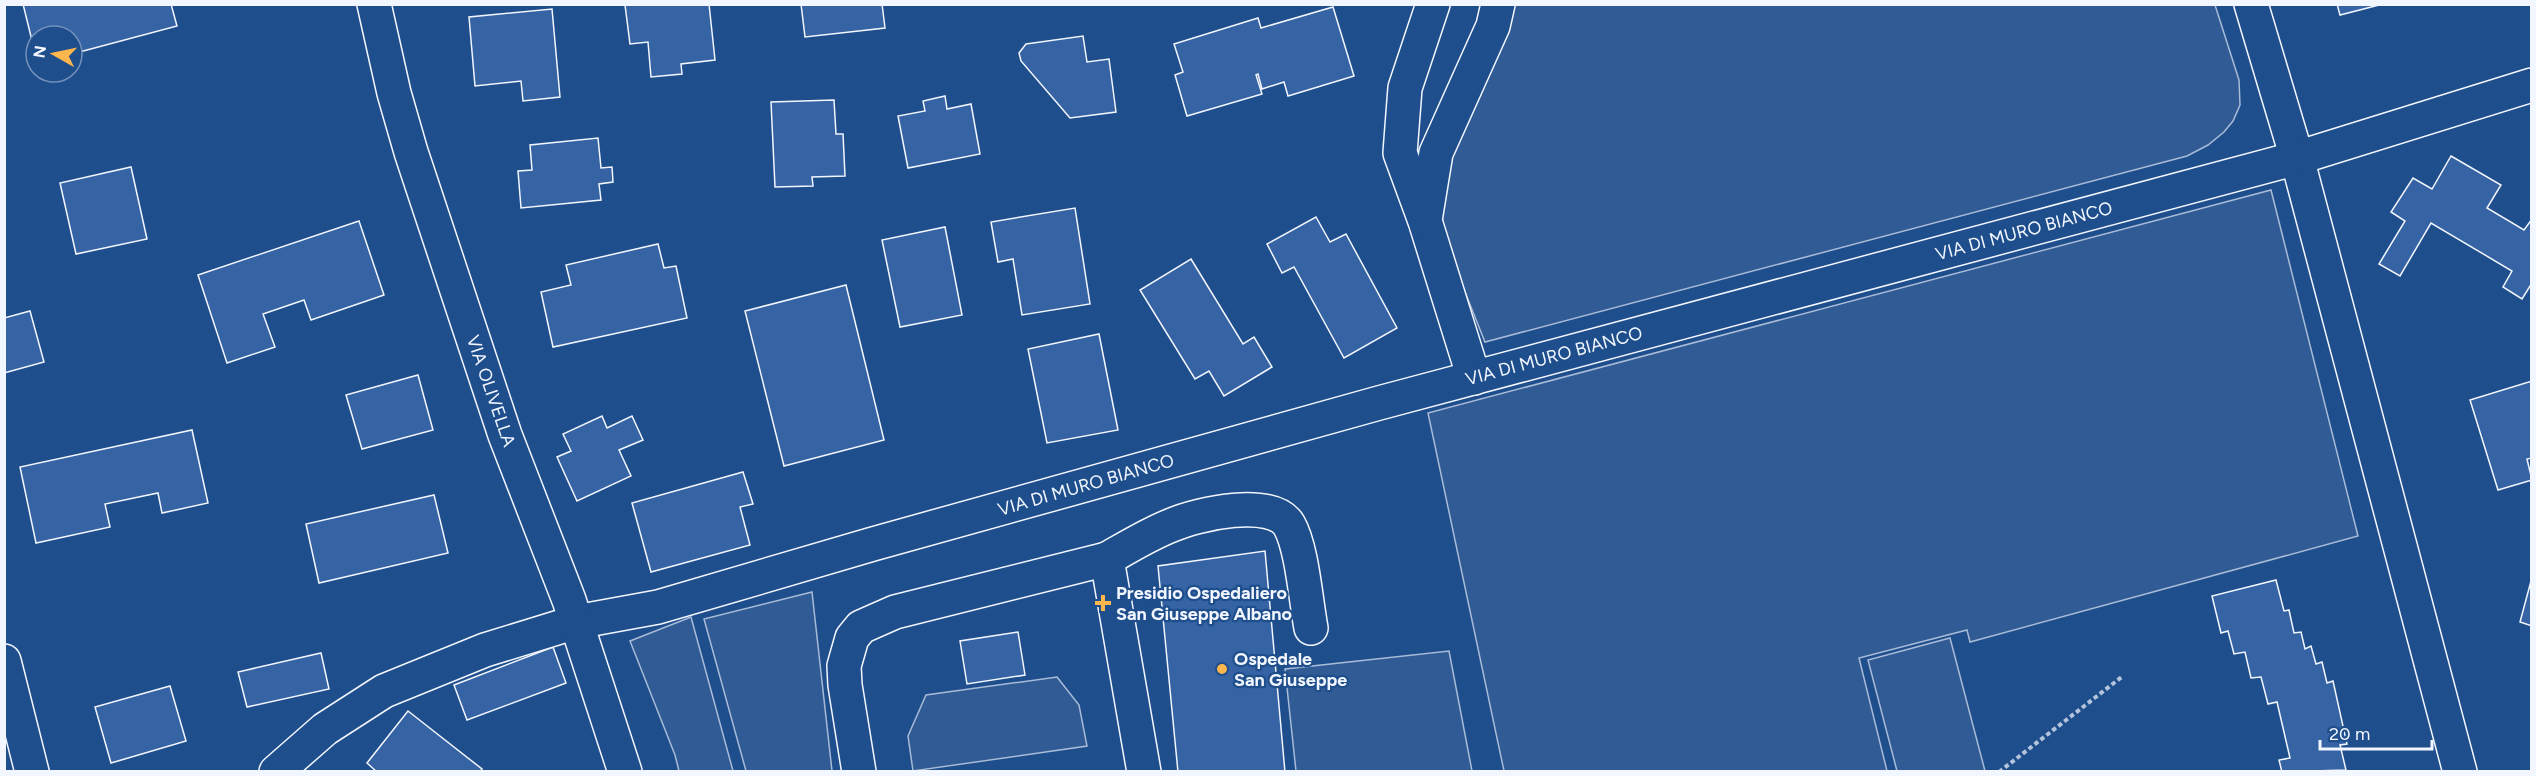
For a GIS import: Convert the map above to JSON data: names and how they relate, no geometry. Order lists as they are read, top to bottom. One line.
{"streets":{"street":["VIA DI MURO BIANCO","VIA OLIVELLA"]},"crossings":[["VIA DI MURO BIANCO","VIA OLIVELLA"]],"places":{"health":["Presidio Ospedaliero San Giuseppe Albano"],"other":["Ospedale San Giuseppe"]},"scale_bar":"20 m","north":"left"}
